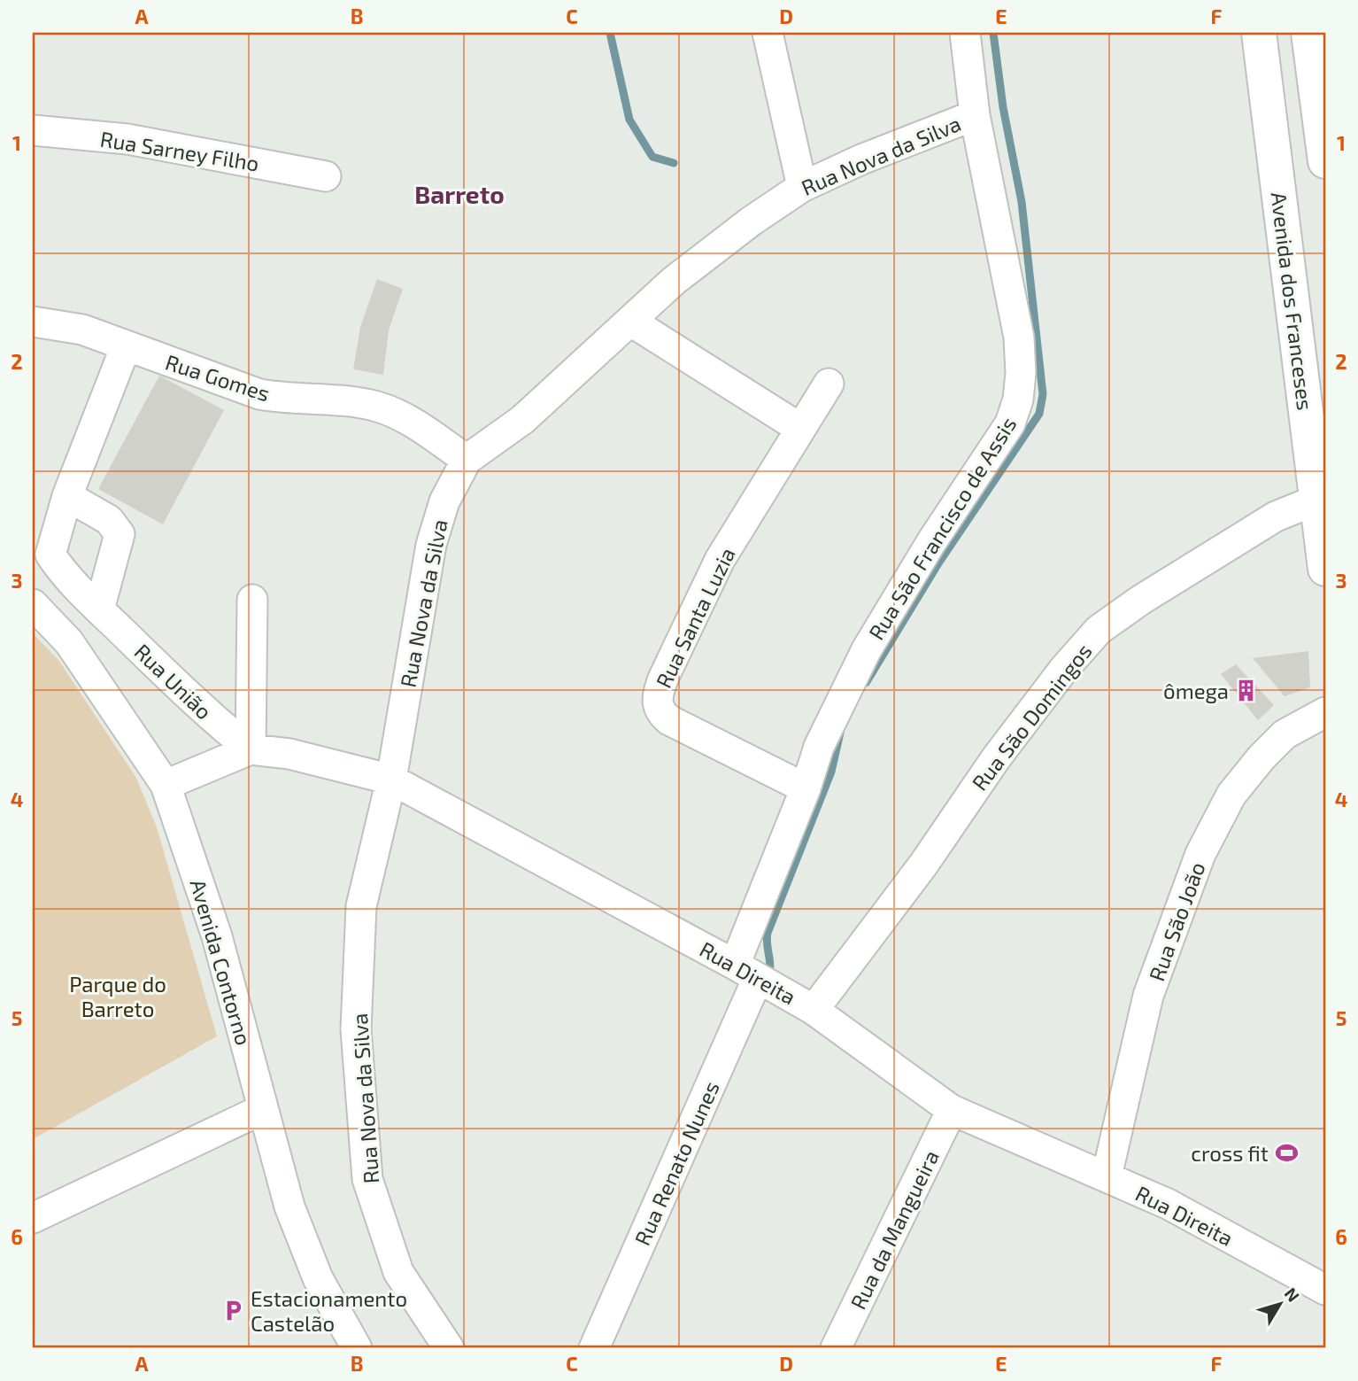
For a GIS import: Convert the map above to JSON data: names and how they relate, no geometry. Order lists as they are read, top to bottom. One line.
{"streets":{"main road":["Avenida dos Franceses"],"street":["Rua Sarney Filho","Rua Nova da Silva","Rua Gomes","Rua São Francisco de Assis","Rua Santa Luzia","Rua União","Rua São Domingos","Rua São João","Avenida Contorno","Rua Direita","Rua Renato Nunes","Rua da Mangueira"]},"crossings":[["Rua Nova da Silva","Rua Gomes"],["Rua Nova da Silva","Rua São Francisco de Assis"],["Rua Nova da Silva","Rua Direita"],["Avenida dos Franceses","Rua São Domingos"],["Rua Gomes","Rua União"],["Rua São Francisco de Assis","Rua Santa Luzia"],["Rua São Francisco de Assis","Rua Direita"],["Rua São Francisco de Assis","Rua Renato Nunes"],["Rua União","Rua Direita"],["Rua São Domingos","Rua Direita"],["Rua São João","Rua Direita"],["Avenida Contorno","Rua Direita"],["Rua Direita","Rua Renato Nunes"],["Rua Direita","Rua da Mangueira"]],"districts":["Barreto"],"parks":["Parque do Barreto"],"places":{"building":["ômega"],"sports":["cross fit"],"parking":["Estacionamento Castelão"]},"north":"top right","grid":{"columns":["A","B","C","D","E","F"],"rows":["1","2","3","4","5","6"]}}
